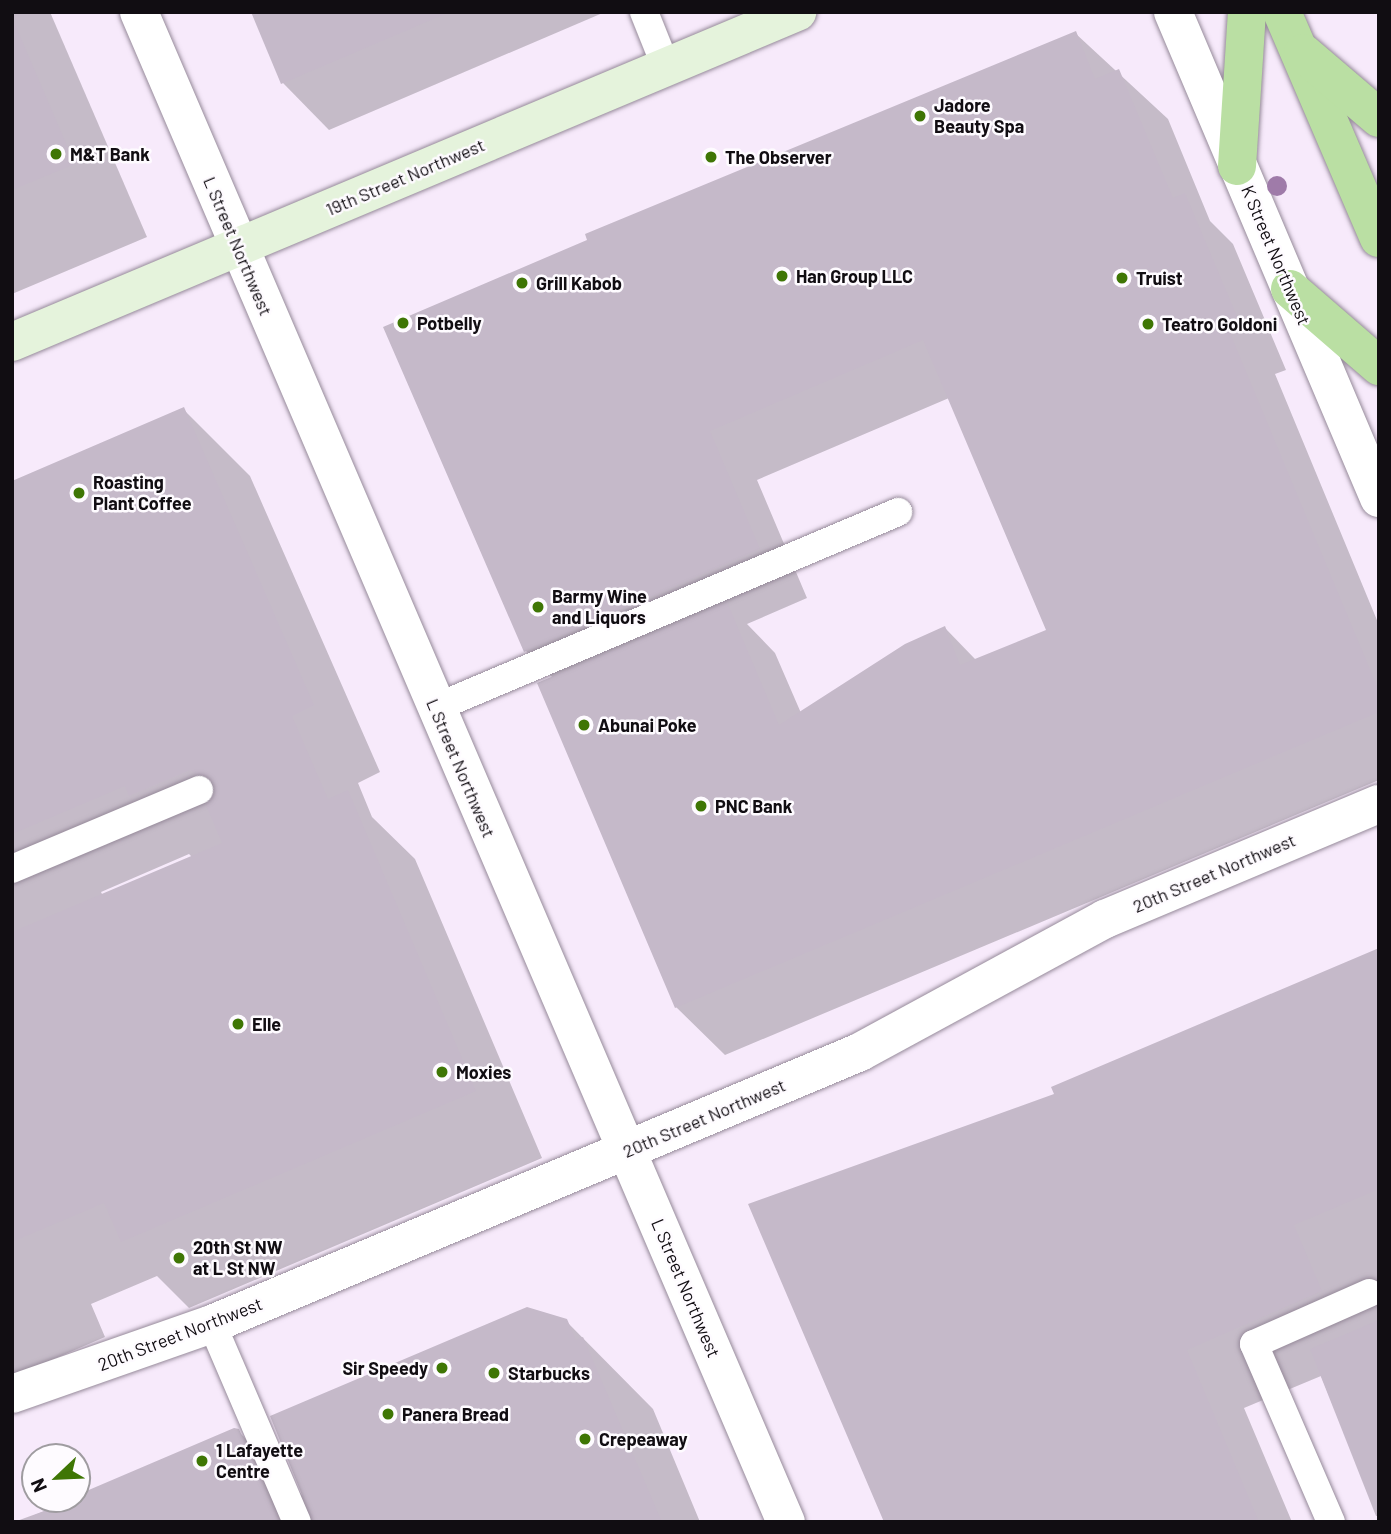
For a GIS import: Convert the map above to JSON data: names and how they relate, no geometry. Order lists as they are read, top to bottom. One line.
{"streets":{"main road":["19th Street Northwest"],"street":["L Street Northwest","K Street Northwest","20th Street Northwest"]},"crossings":[["19th Street Northwest","L Street Northwest"],["L Street Northwest","20th Street Northwest"]],"places":["Jadore Beauty Spa","M&T Bank","The Observer","Han Group LLC","Truist","Grill Kabob","Potbelly","Teatro Goldoni","Roasting Plant Coffee","Barmy Wine and Liquors","Abunai Poke","PNC Bank","Elle","Moxies","20th St NW at L St NW","Sir Speedy","Starbucks","Panera Bread","Crepeaway","1 Lafayette Centre"],"north":"bottom left"}
